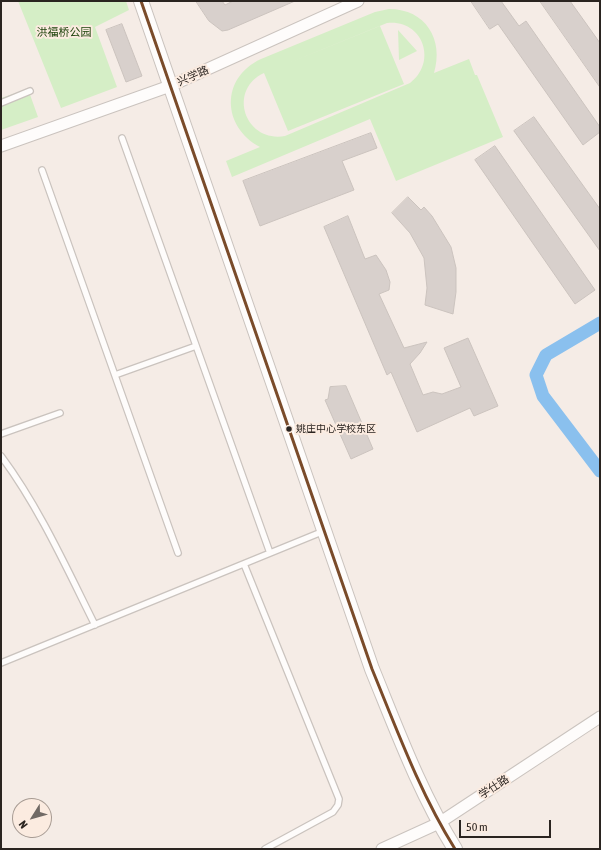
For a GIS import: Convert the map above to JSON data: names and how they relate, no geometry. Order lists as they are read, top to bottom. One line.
{"streets":{"street":["兴学路","学仕路"]},"parks":["洪福桥公园"],"places":["姚庄中心学校东区"],"scale_bar":"50 m","north":"bottom left"}
